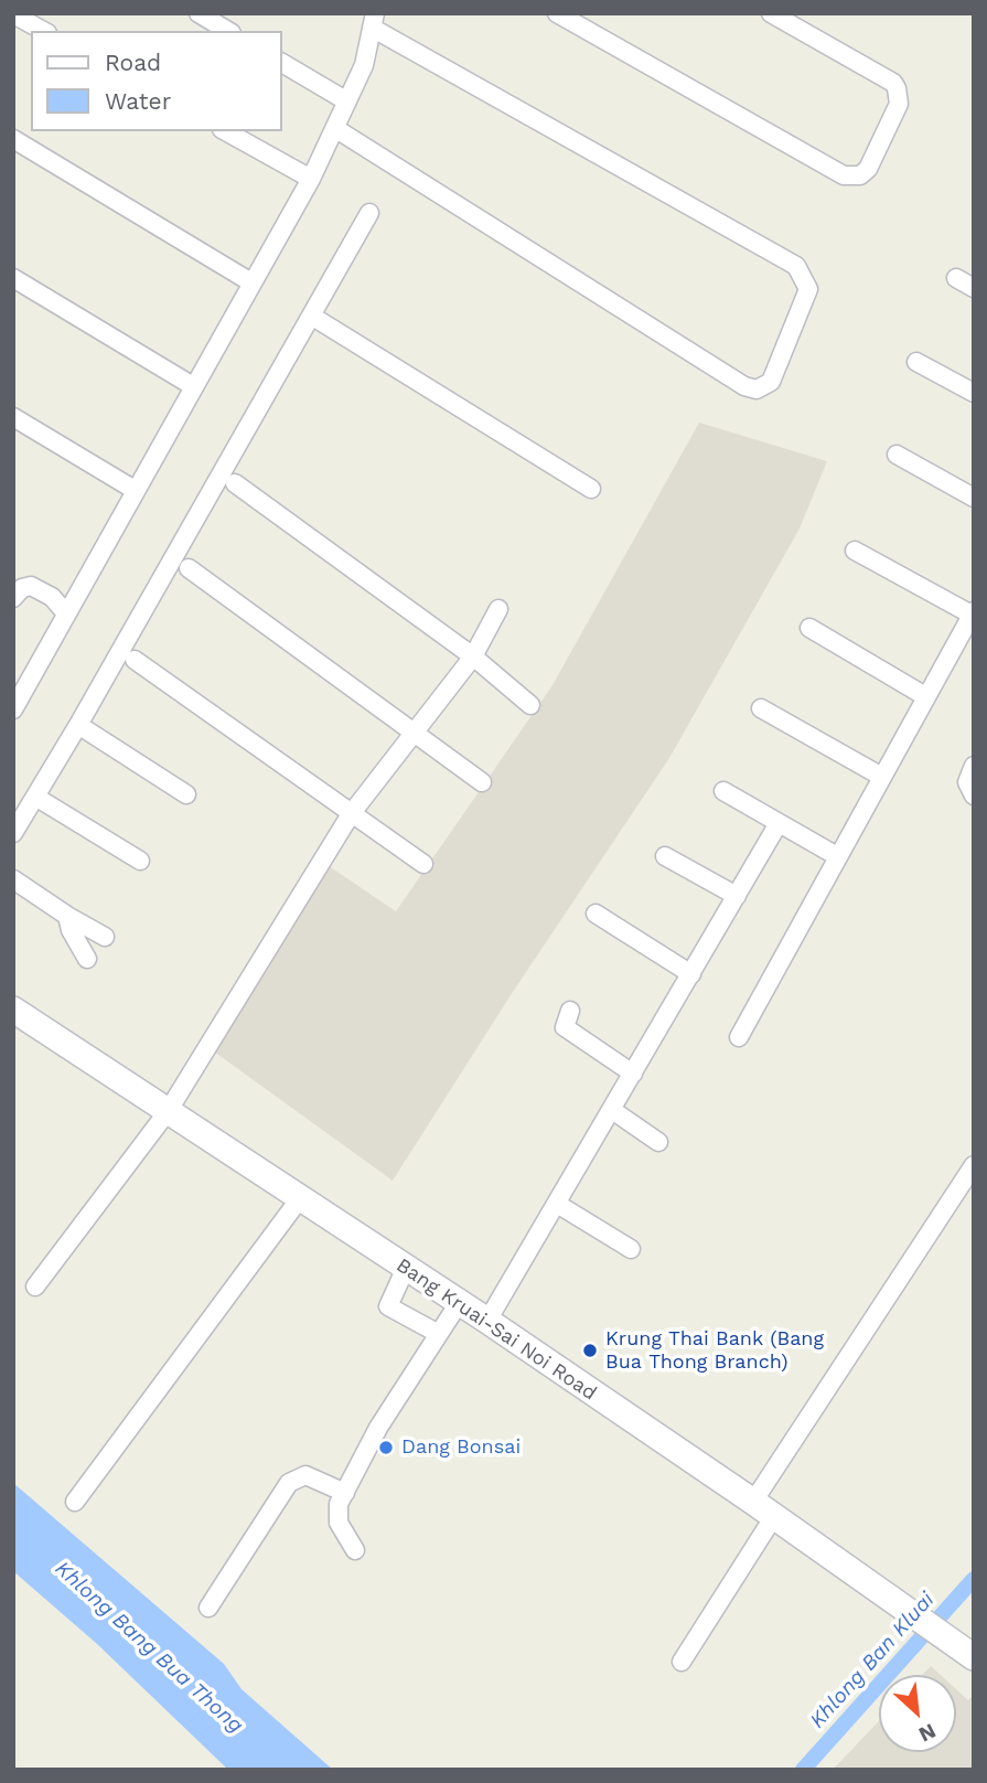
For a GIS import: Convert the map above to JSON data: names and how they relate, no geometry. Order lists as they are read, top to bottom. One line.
{"streets":{"main road":["Bang Kruai-Sai Noi Road"]},"water":["Khlong Bang Bua Thong","Khlong Ban Kluai"],"places":["Krung Thai Bank (Bang Bua Thong Branch)","Dang Bonsai"],"legend":["Road","Water"],"north":"bottom right"}
